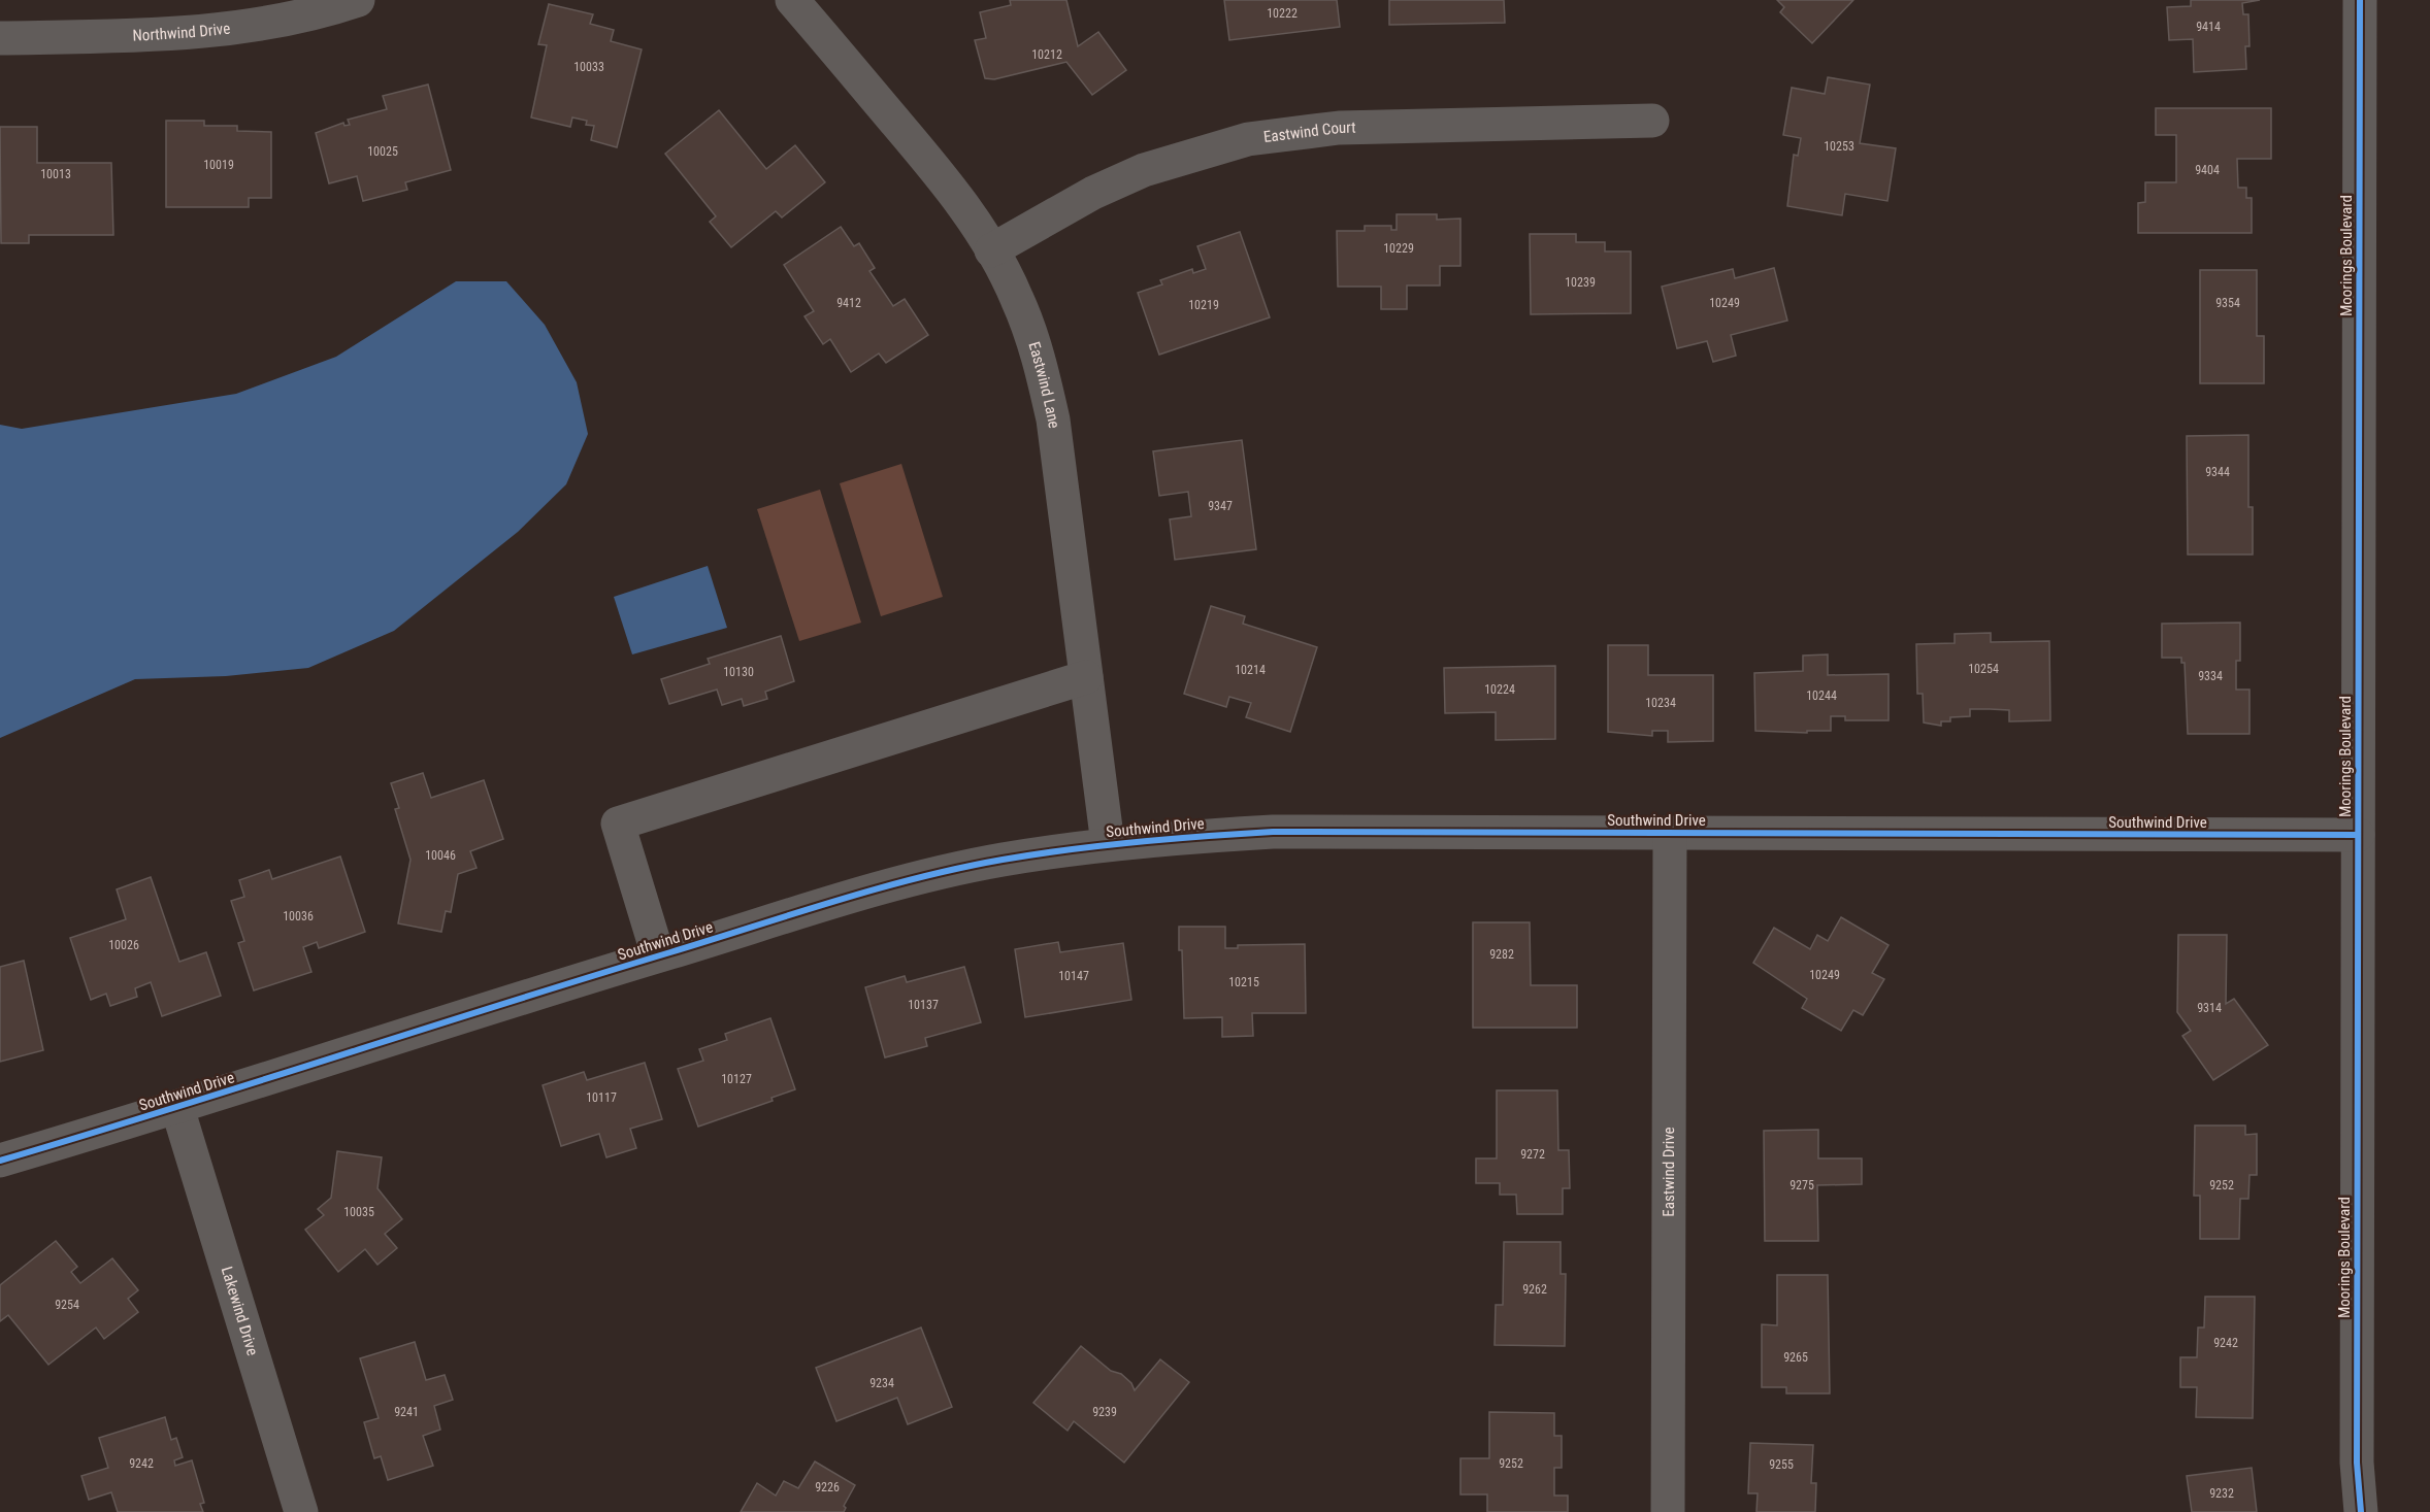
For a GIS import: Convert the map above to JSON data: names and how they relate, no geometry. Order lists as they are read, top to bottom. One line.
{"streets":{"street":["Northwind Drive","Eastwind Court","Moorings Boulevard","Eastwind Lane","Southwind Drive","Eastwind Drive","Lakewind Drive"]},"crossings":[["Eastwind Court","Eastwind Lane"],["Moorings Boulevard","Southwind Drive"],["Eastwind Lane","Southwind Drive"],["Southwind Drive","Eastwind Drive"],["Southwind Drive","Lakewind Drive"]],"house_numbers":["10222","9414","10212","10033","10253","10025","10019","9404","10013","10229","10239","9412","10249","9354","10219","9344","9347","10254","10214","10130","9334","10224","10244","10234","10046","10036","10026","9282","10249","10147","10215","10137","9314","10127","10117","9272","9275","9252","10035","9262","9254","9242","9265","9234","9241","9239","9242","9252","9255","9226","9232"]}
